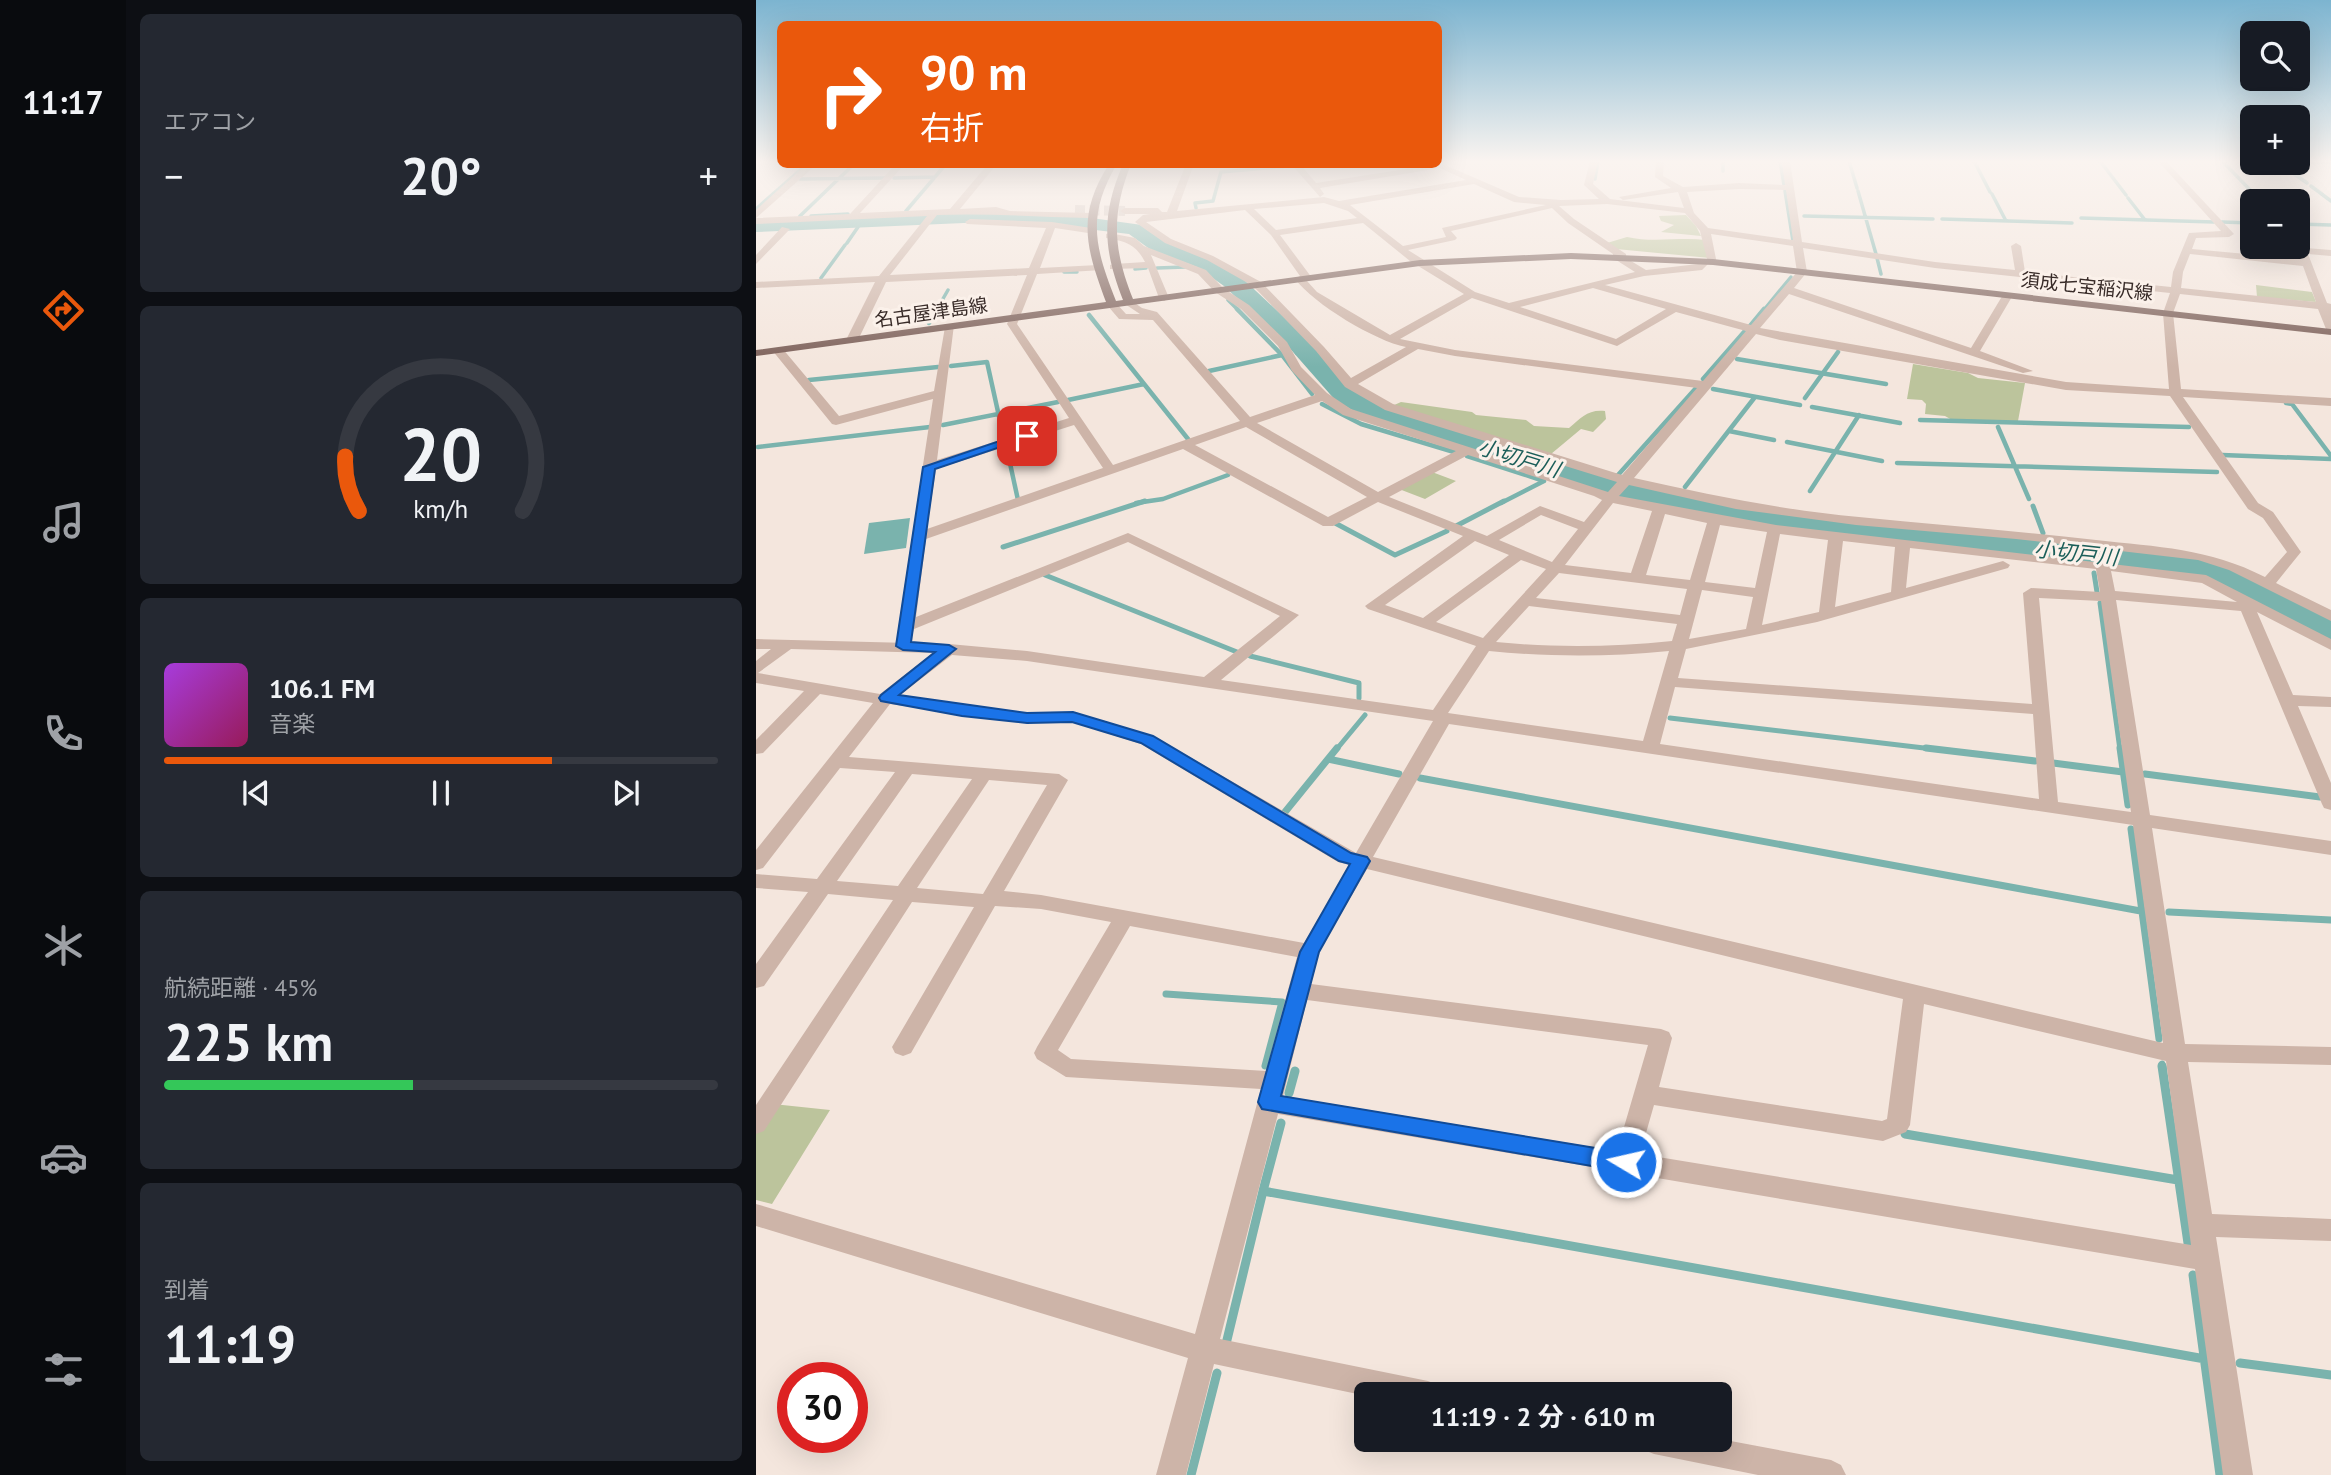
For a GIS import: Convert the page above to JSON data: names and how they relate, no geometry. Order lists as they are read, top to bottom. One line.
{"streets":{"main road":["須成七宝稲沢線","名古屋津島線"]},"crossings":[["須成七宝稲沢線","名古屋津島線"]],"water":["小切戸川"],"page":{"tabs":"11:17","tile":["エアコン",["航続距離 · 45%","225 km"],["到着","11:19"]],"map_buttons":["+","−"],"turn":["90 m","右折"],"heat":["−","20°","+"],"song":["106.1 FM","音楽"],"limit":"30","trip":"11:19 · 2 分 · 610 m","gauge":["20","km/h"]}}
